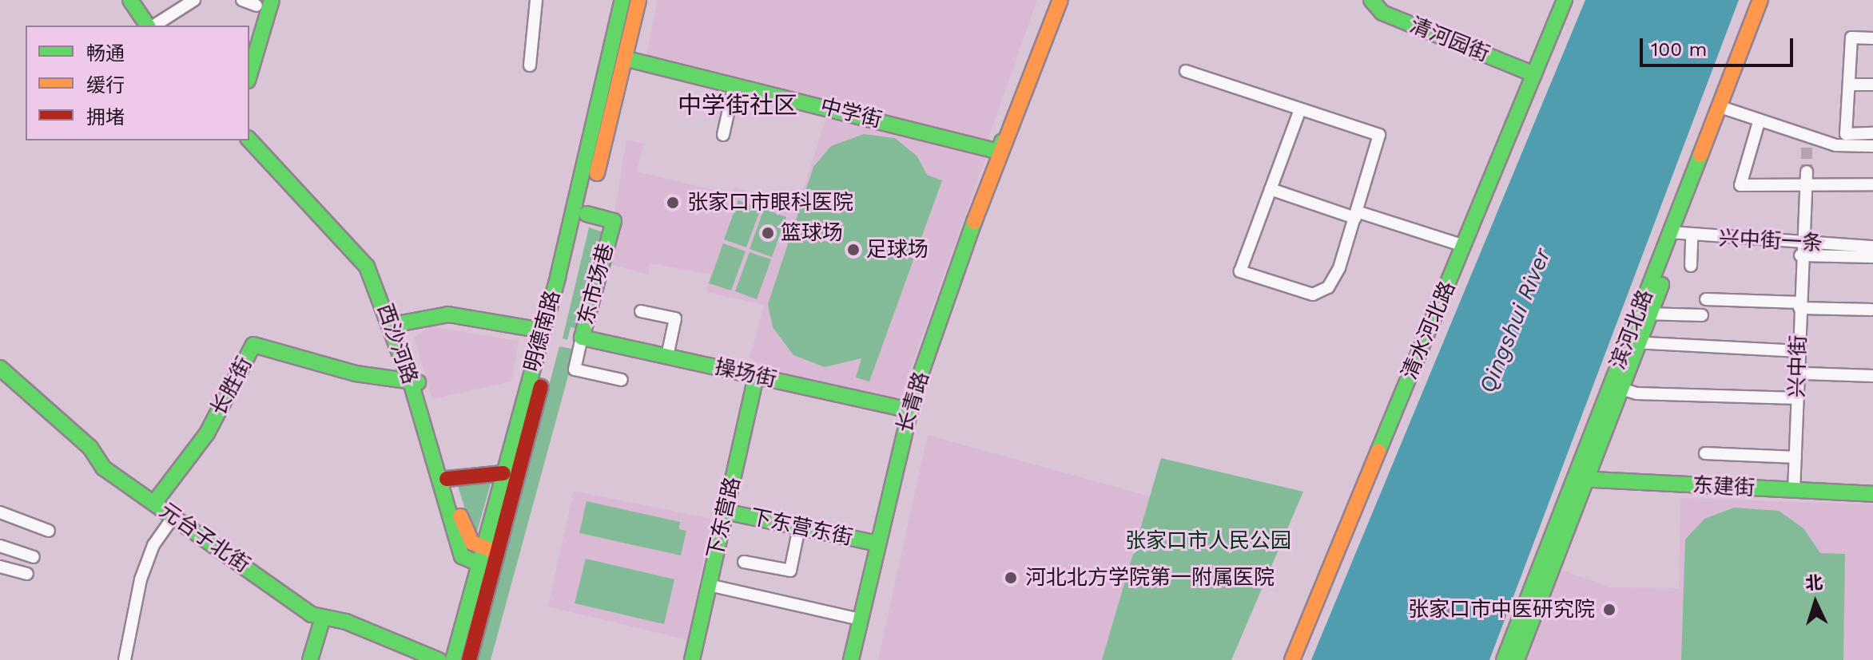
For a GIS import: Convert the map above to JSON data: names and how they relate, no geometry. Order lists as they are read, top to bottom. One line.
{"streets":{"street":["清河园街","中学街","兴中街一条","东市场巷","滨河北路","清水河北路","明德南路","西沙河路","兴中街","操场街","长胜街","长青路","东建街","下东营路","下东营东街","元台子北街"]},"crossings":[["清河园街","清水河北路"],["中学街","明德南路"],["中学街","长青路"],["兴中街一条","滨河北路"],["兴中街一条","兴中街"],["东市场巷","明德南路"],["东市场巷","操场街"],["滨河北路","东建街"],["明德南路","西沙河路"],["西沙河路","长胜街"],["兴中街","东建街"],["操场街","长青路"],["操场街","下东营路"],["长胜街","元台子北街"],["长青路","下东营东街"],["下东营路","下东营东街"]],"districts":["中学街社区"],"water":["Qingshui River"],"parks":["张家口市人民公园"],"places":["张家口市眼科医院","篮球场","足球场","河北北方学院第一附属医院","张家口市中医研究院"],"legend":["畅通","缓行","拥堵"],"scale_bar":"100 m","north":"top"}
